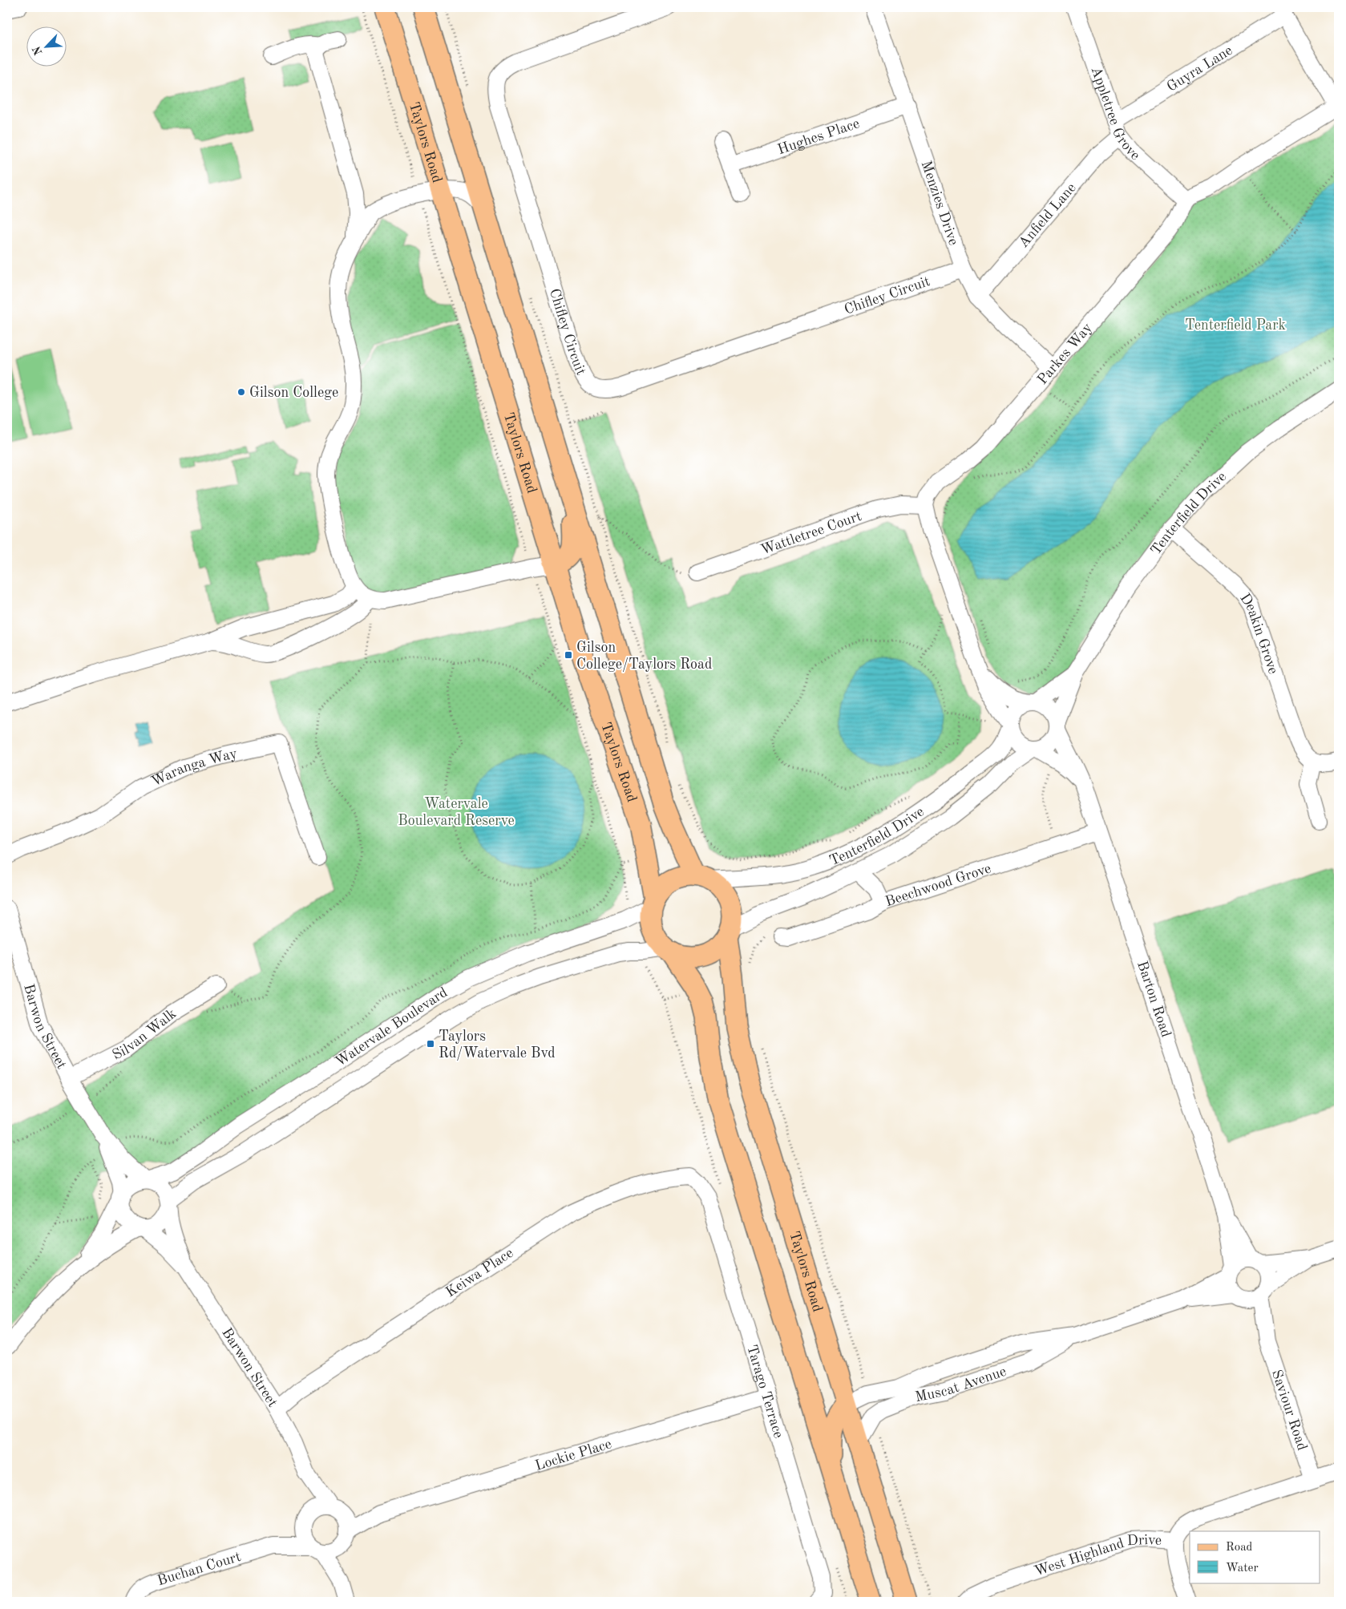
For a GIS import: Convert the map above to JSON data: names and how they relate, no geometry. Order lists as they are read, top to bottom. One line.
{"streets":{"main road":["Taylors Road"],"street":["Guyra Lane","Appletree Grove","Hughes Place","Menzies Drive","Anfield Lane","Chifley Circuit","Parkes Way","Tenterfield Drive","Wattletree Court","Deakin Grove","Waranga Way","Beechwood Grove","Barton Road","Barwon Street","Watervale Boulevard","Silvan Walk","Keiwa Place","Muscat Avenue","Tarago Terrace","Saviour Road","Lockie Place","West Highland Drive","Buchan Court"]},"crossings":[["Guyra Lane","Appletree Grove"],["Guyra Lane","Anfield Lane"],["Appletree Grove","Anfield Lane"],["Appletree Grove","Parkes Way"],["Hughes Place","Menzies Drive"],["Taylors Road","Tenterfield Drive"],["Taylors Road","Watervale Boulevard"],["Taylors Road","Muscat Avenue"],["Menzies Drive","Anfield Lane"],["Menzies Drive","Chifley Circuit"],["Menzies Drive","Parkes Way"],["Parkes Way","Wattletree Court"],["Tenterfield Drive","Deakin Grove"],["Tenterfield Drive","Beechwood Grove"],["Tenterfield Drive","Barton Road"],["Tenterfield Drive","Watervale Boulevard"],["Beechwood Grove","Barton Road"],["Barton Road","Muscat Avenue"],["Barton Road","Saviour Road"],["Barwon Street","Watervale Boulevard"],["Barwon Street","Silvan Walk"],["Barwon Street","Keiwa Place"],["Barwon Street","Lockie Place"],["Barwon Street","Buchan Court"],["Keiwa Place","Tarago Terrace"],["Muscat Avenue","Saviour Road"],["Tarago Terrace","Lockie Place"],["Saviour Road","West Highland Drive"],["Lockie Place","Buchan Court"]],"parks":["Tenterfield Park","Watervale Boulevard Reserve"],"places":{"other":["Gilson College"],"transit":["Gilson College/Taylors Road","Taylors Rd/Watervale Bvd"]},"legend":["Road","Water"],"north":"bottom left"}
